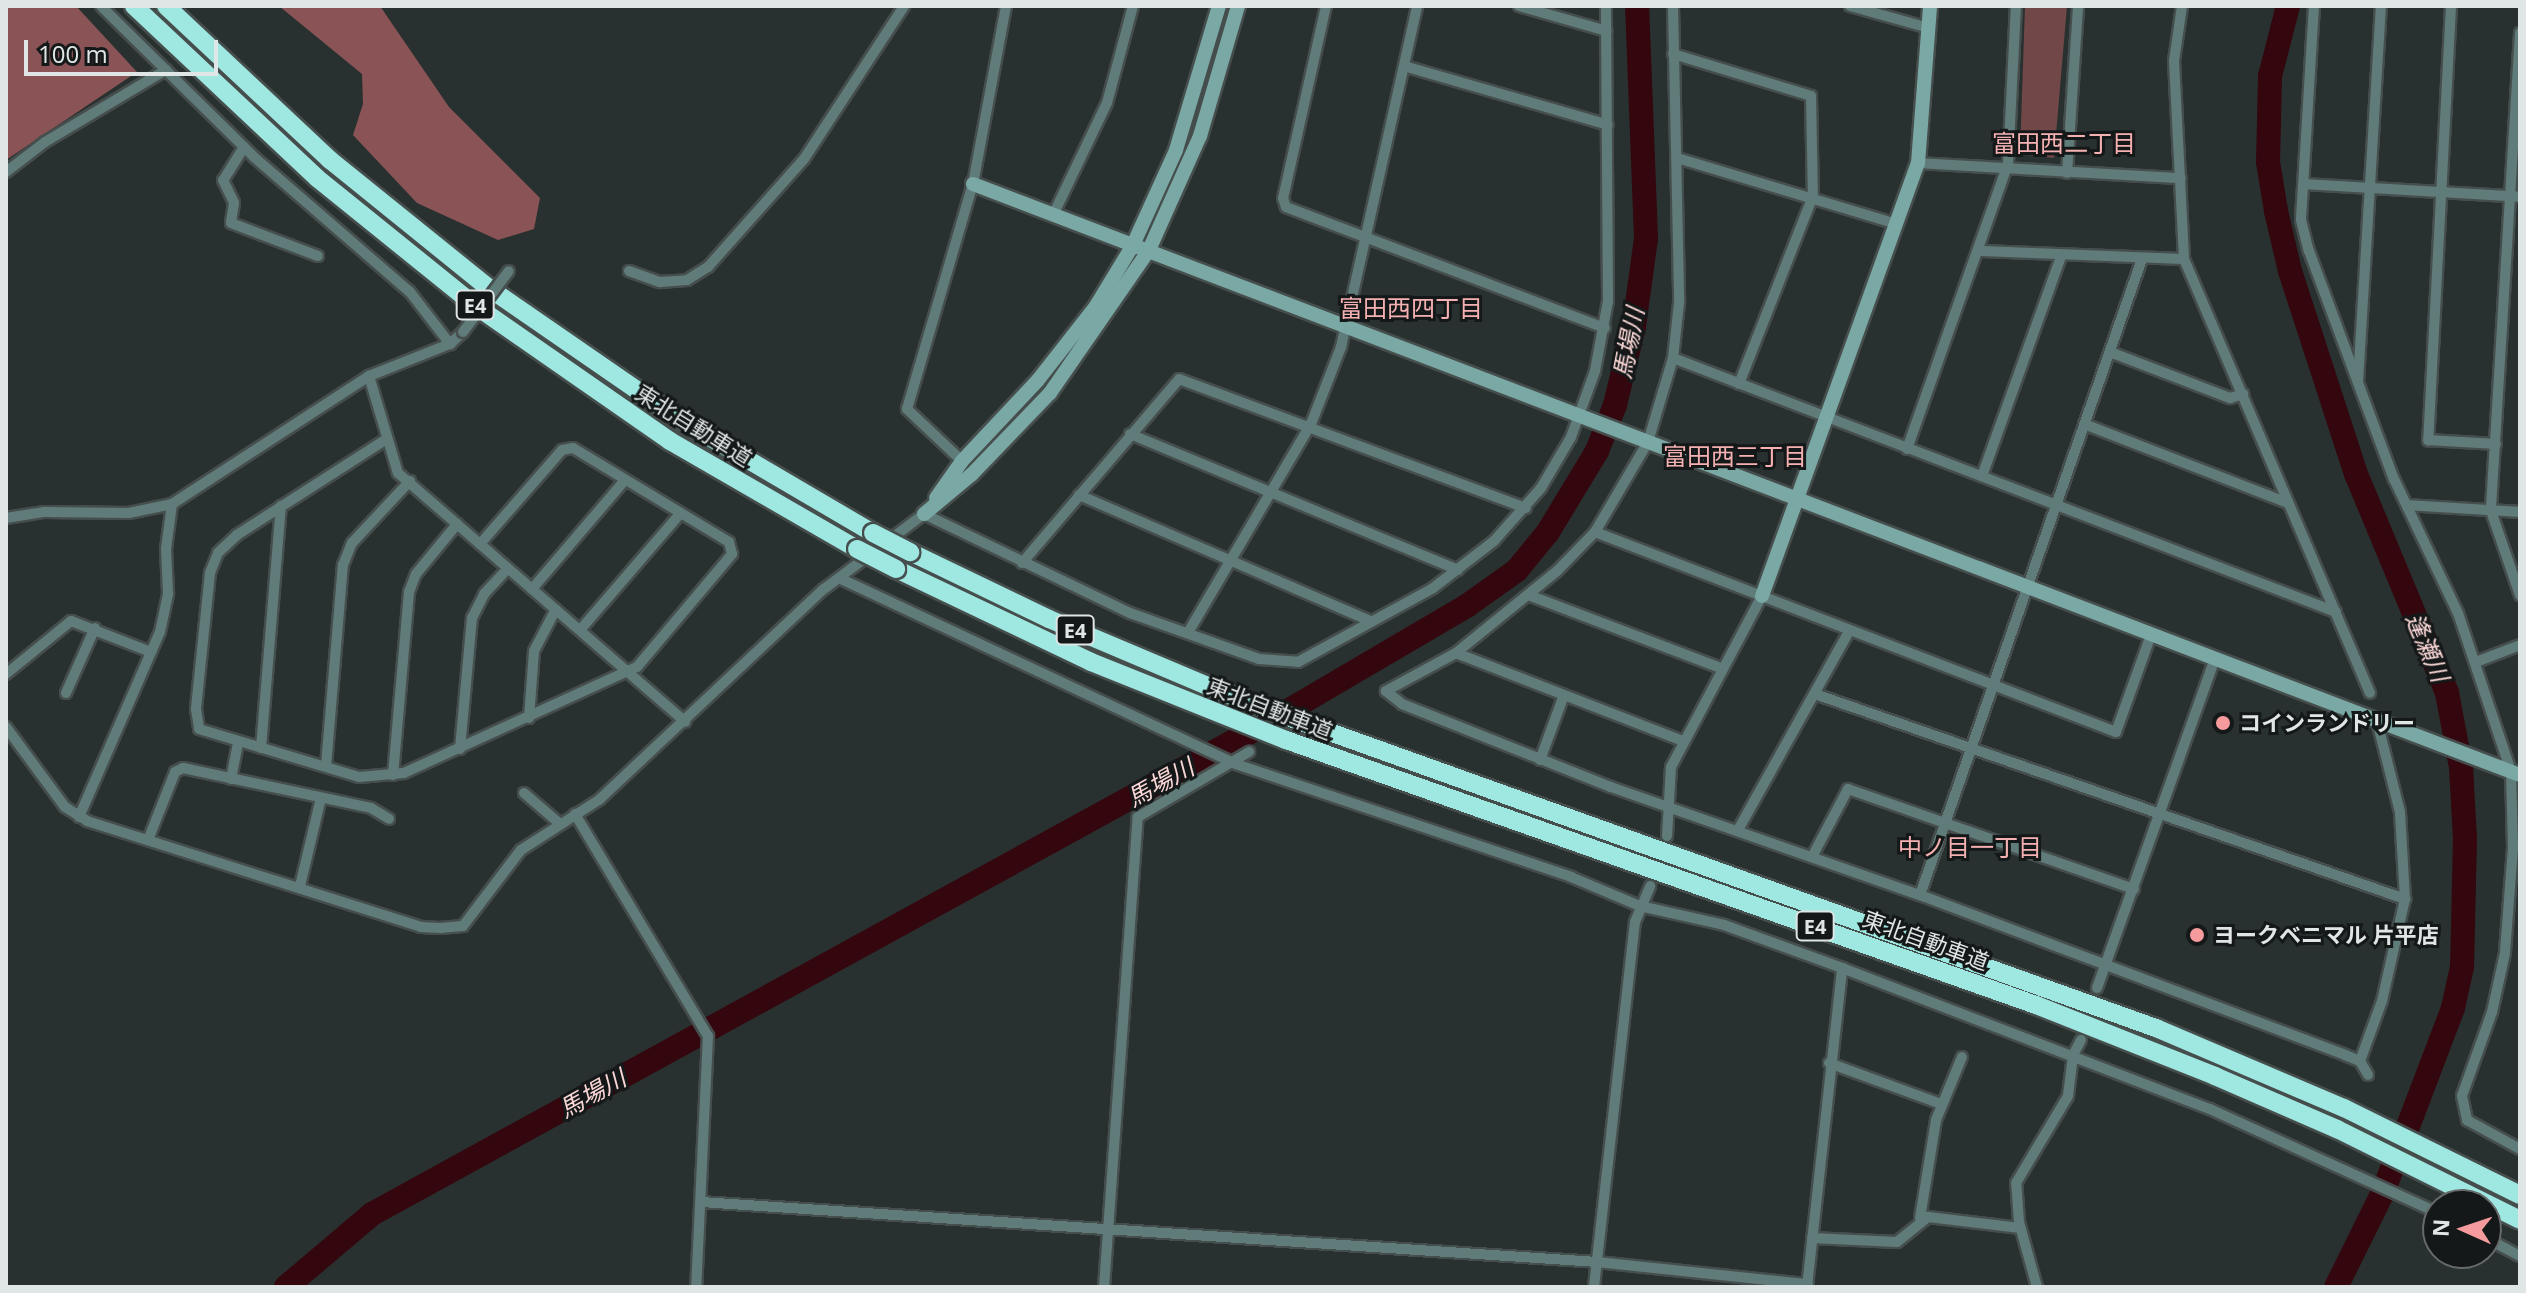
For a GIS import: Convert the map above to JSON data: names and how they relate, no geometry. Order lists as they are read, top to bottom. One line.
{"streets":{"highway":["E4","東北自動車道"]},"districts":["富田西二丁目","富田西四丁目","富田西三丁目","中ノ目一丁目"],"water":["馬場川","逢瀬川"],"places":["コインランドリー","ヨークベニマル 片平店"],"scale_bar":"100 m","north":"left"}
